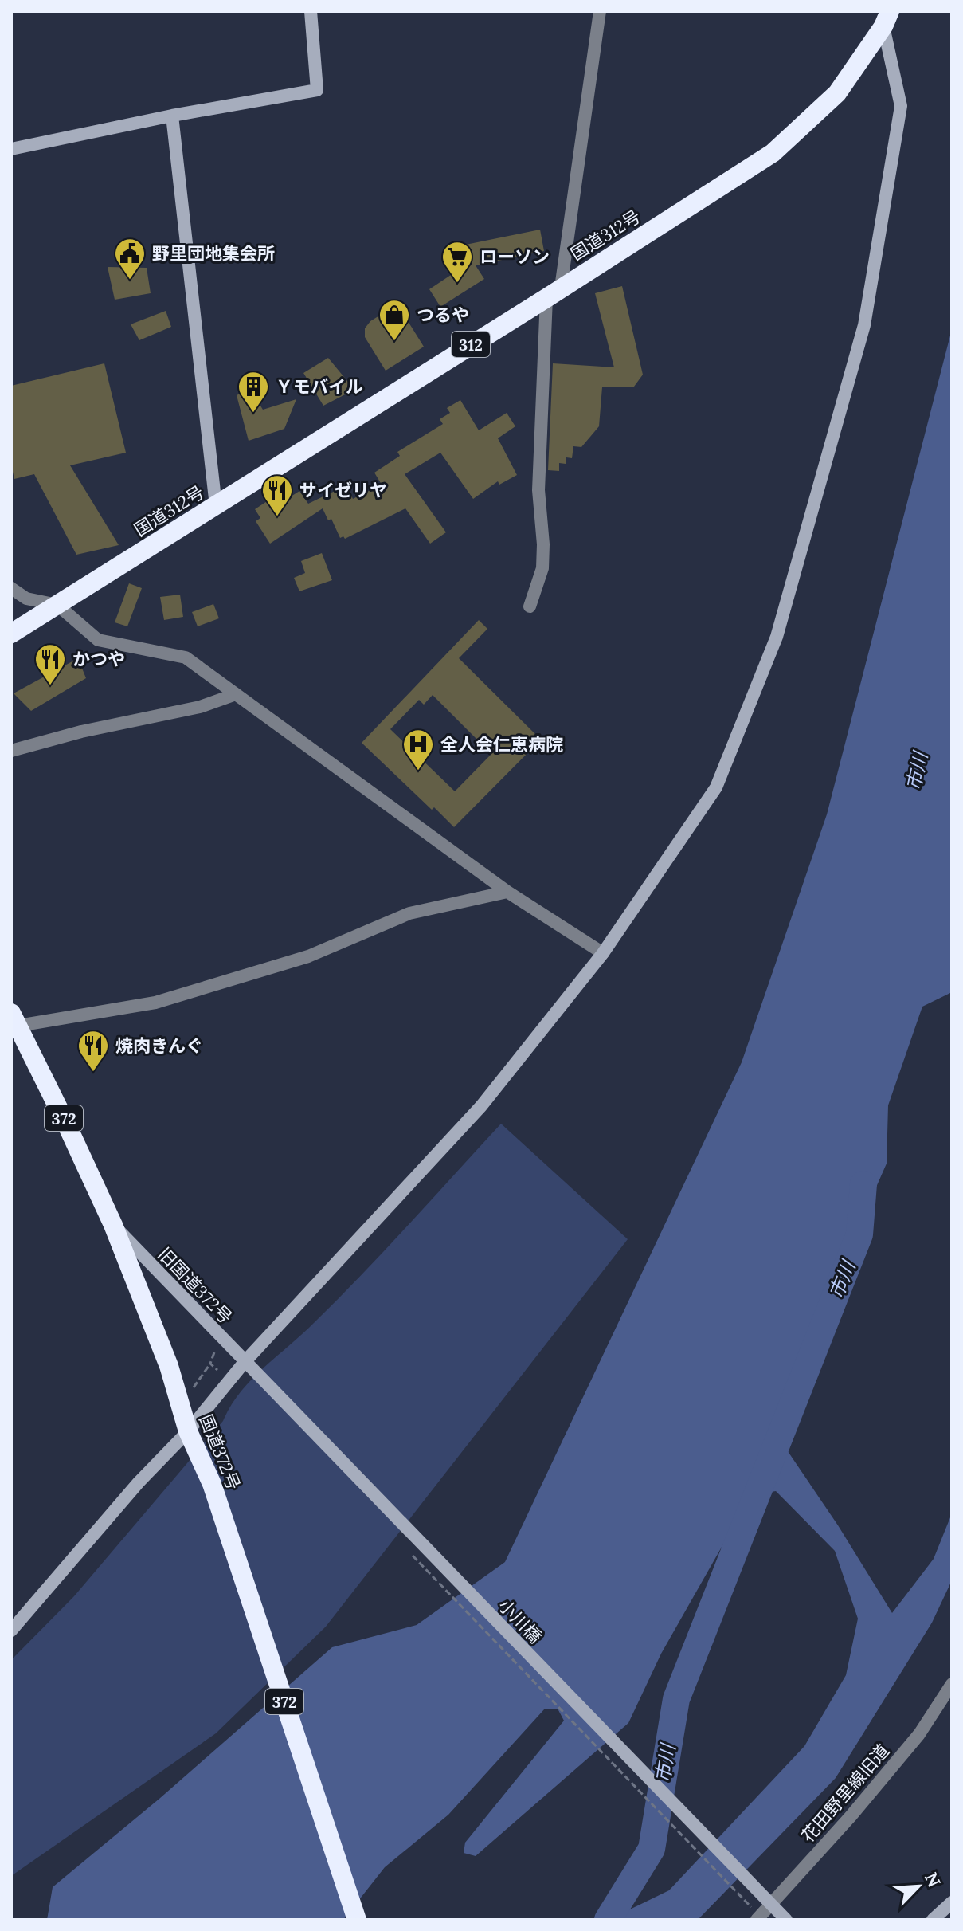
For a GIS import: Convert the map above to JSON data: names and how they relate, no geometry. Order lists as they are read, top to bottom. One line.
{"streets":{"highway":["国道312号","312","372","国道372号"],"street":["旧国道372号","小川橋","花田野里線旧道"]},"crossings":[["旧国道372号","国道372号"],["旧国道372号","小川橋"],["小川橋","花田野里線旧道"]],"water":["市川"],"places":{"public building":["野里団地集会所"],"supermarket":["ローソン"],"shop":["つるや"],"building":["Ｙモバイル"],"restaurant":["サイゼリヤ","かつや","焼肉きんぐ"],"hospital":["全人会仁恵病院"]},"north":"top right"}
